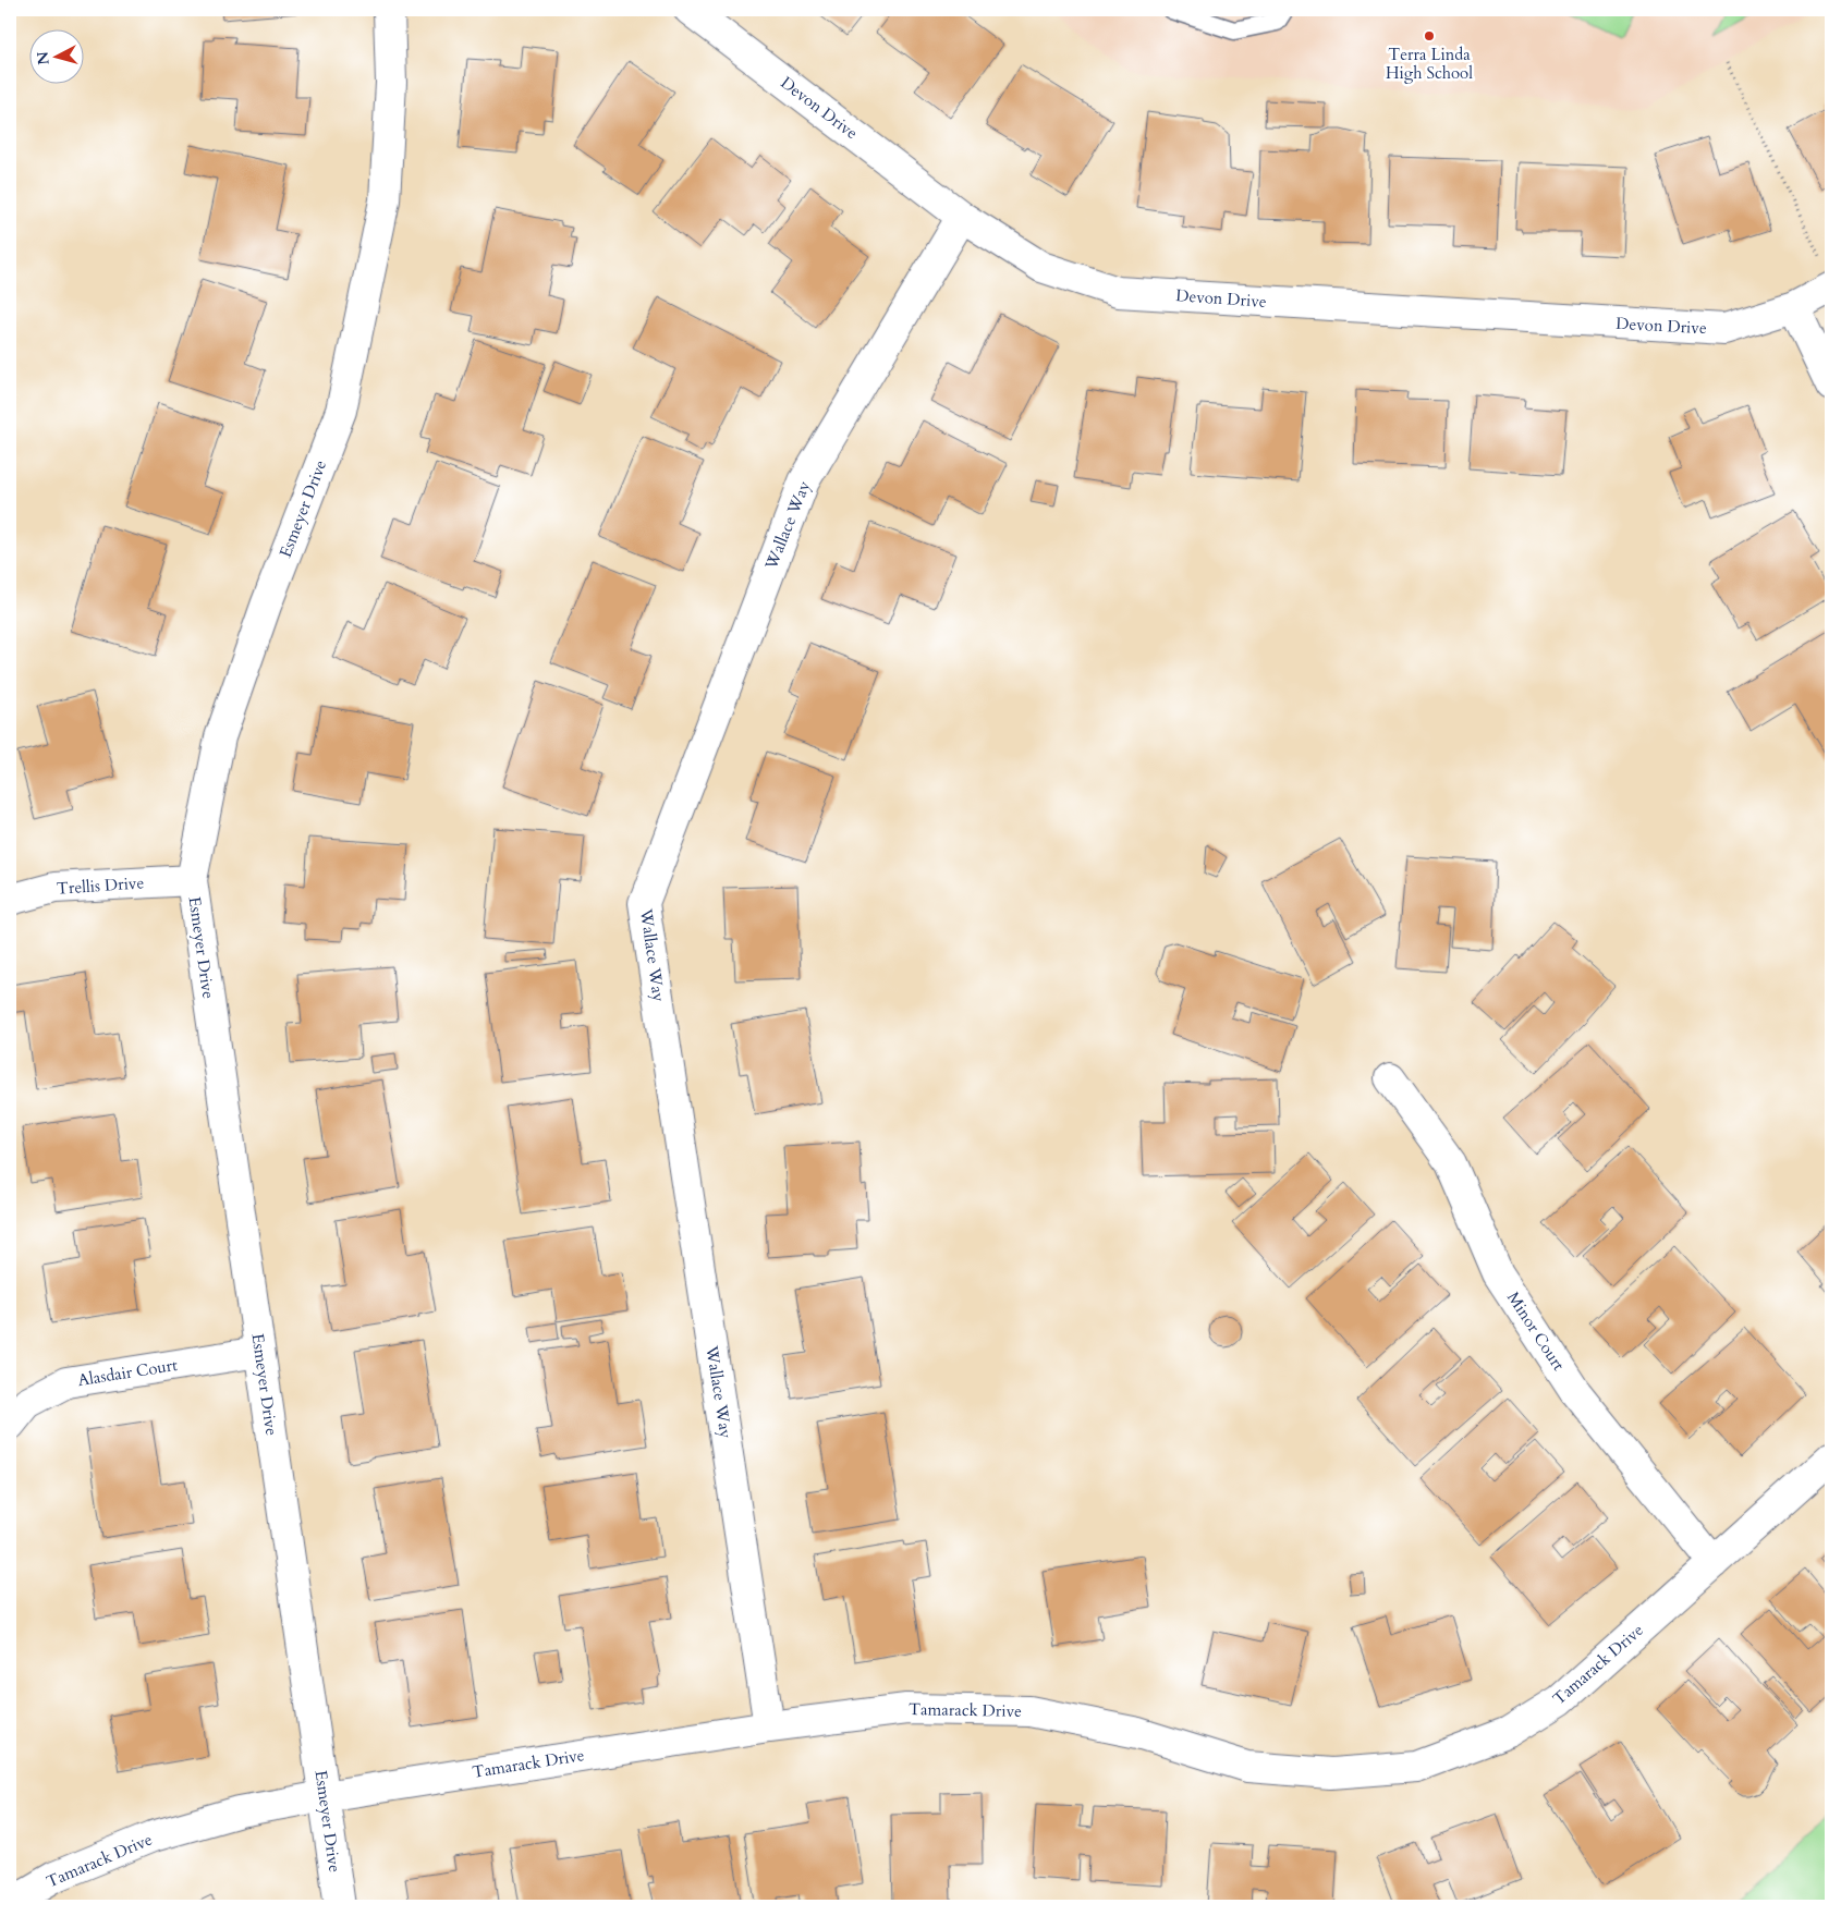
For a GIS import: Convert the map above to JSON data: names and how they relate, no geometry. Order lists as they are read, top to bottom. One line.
{"streets":{"street":["Devon Drive","Esmeyer Drive","Wallace Way","Trellis Drive","Minor Court","Alasdair Court","Tamarack Drive"]},"crossings":[["Devon Drive","Wallace Way"],["Esmeyer Drive","Trellis Drive"],["Esmeyer Drive","Alasdair Court"],["Esmeyer Drive","Tamarack Drive"],["Wallace Way","Tamarack Drive"],["Minor Court","Tamarack Drive"]],"places":["Terra Linda High School"],"north":"left"}
